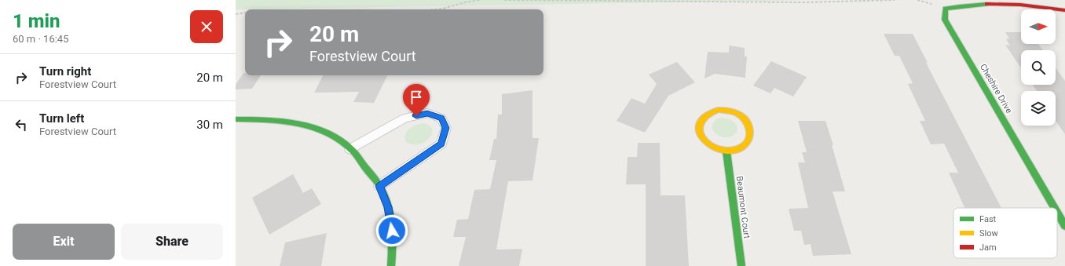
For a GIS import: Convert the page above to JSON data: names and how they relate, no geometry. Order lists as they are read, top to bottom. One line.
{"streets":{"street":["Cheshire Drive","Beaumont Court"]},"legend":["Fast","Slow","Jam"],"north":"right","page":{"heading":["1 min","60 m · 16:45"],"turn":["20 m","Forestview Court"],"list":[{"name":"Turn right","note":"Forestview Court","value":"20 m"},{"name":"Turn left","note":"Forestview Court","value":"30 m"}],"buttons":["Exit","Share"]}}
